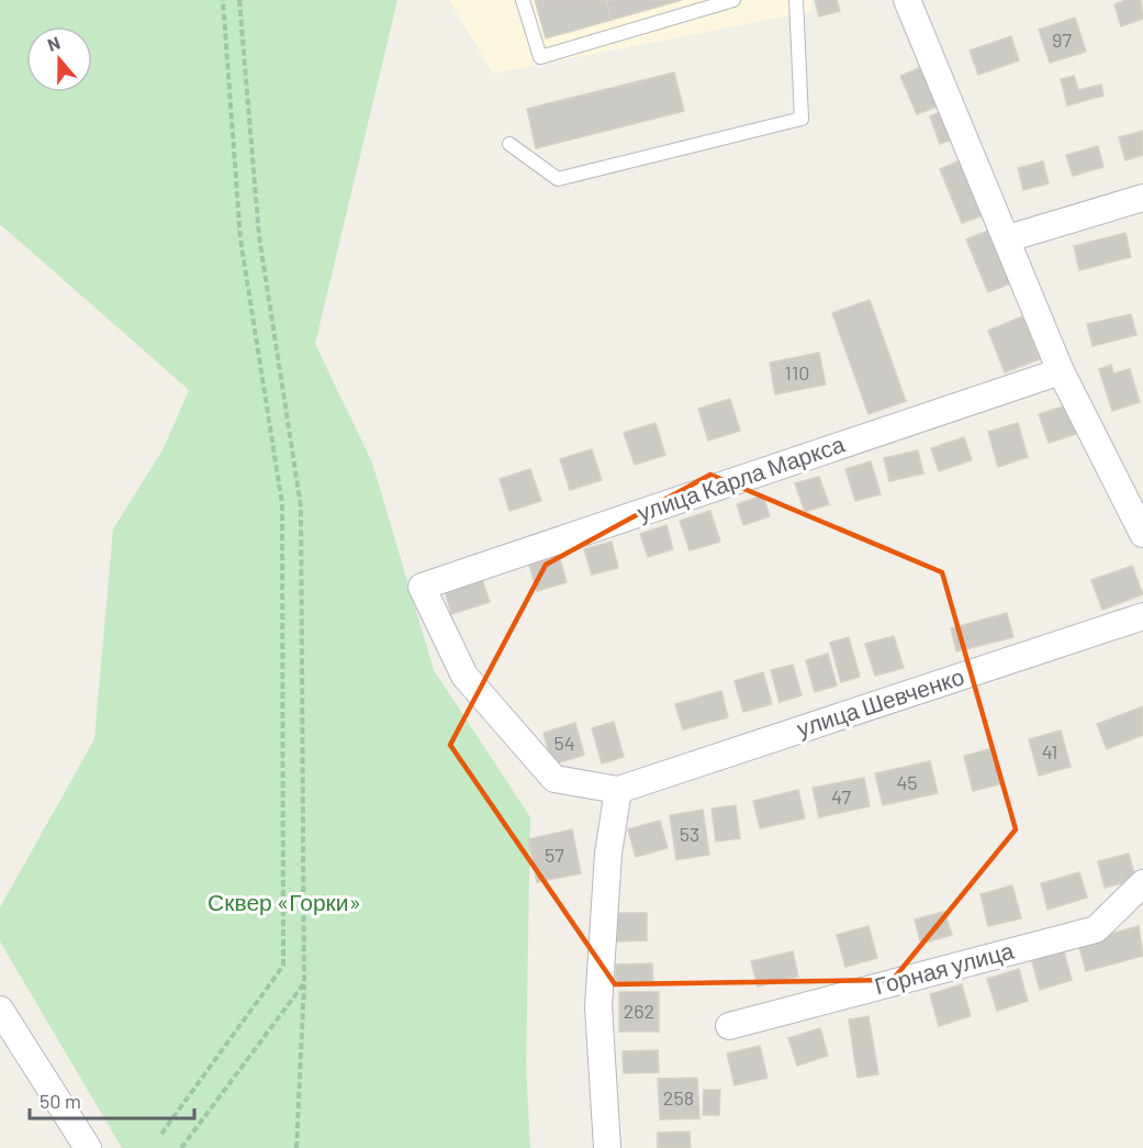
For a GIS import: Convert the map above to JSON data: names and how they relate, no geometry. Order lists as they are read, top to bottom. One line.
{"streets":{"street":["улица Карла Маркса","улица Шевченко","Горная улица"]},"crossings":[["улица Карла Маркса","улица Шевченко"]],"parks":["Сквер «Горки»"],"house_numbers":["97","110","54","41","45","47","53","57","262","258"],"scale_bar":"50 m","north":"top"}
